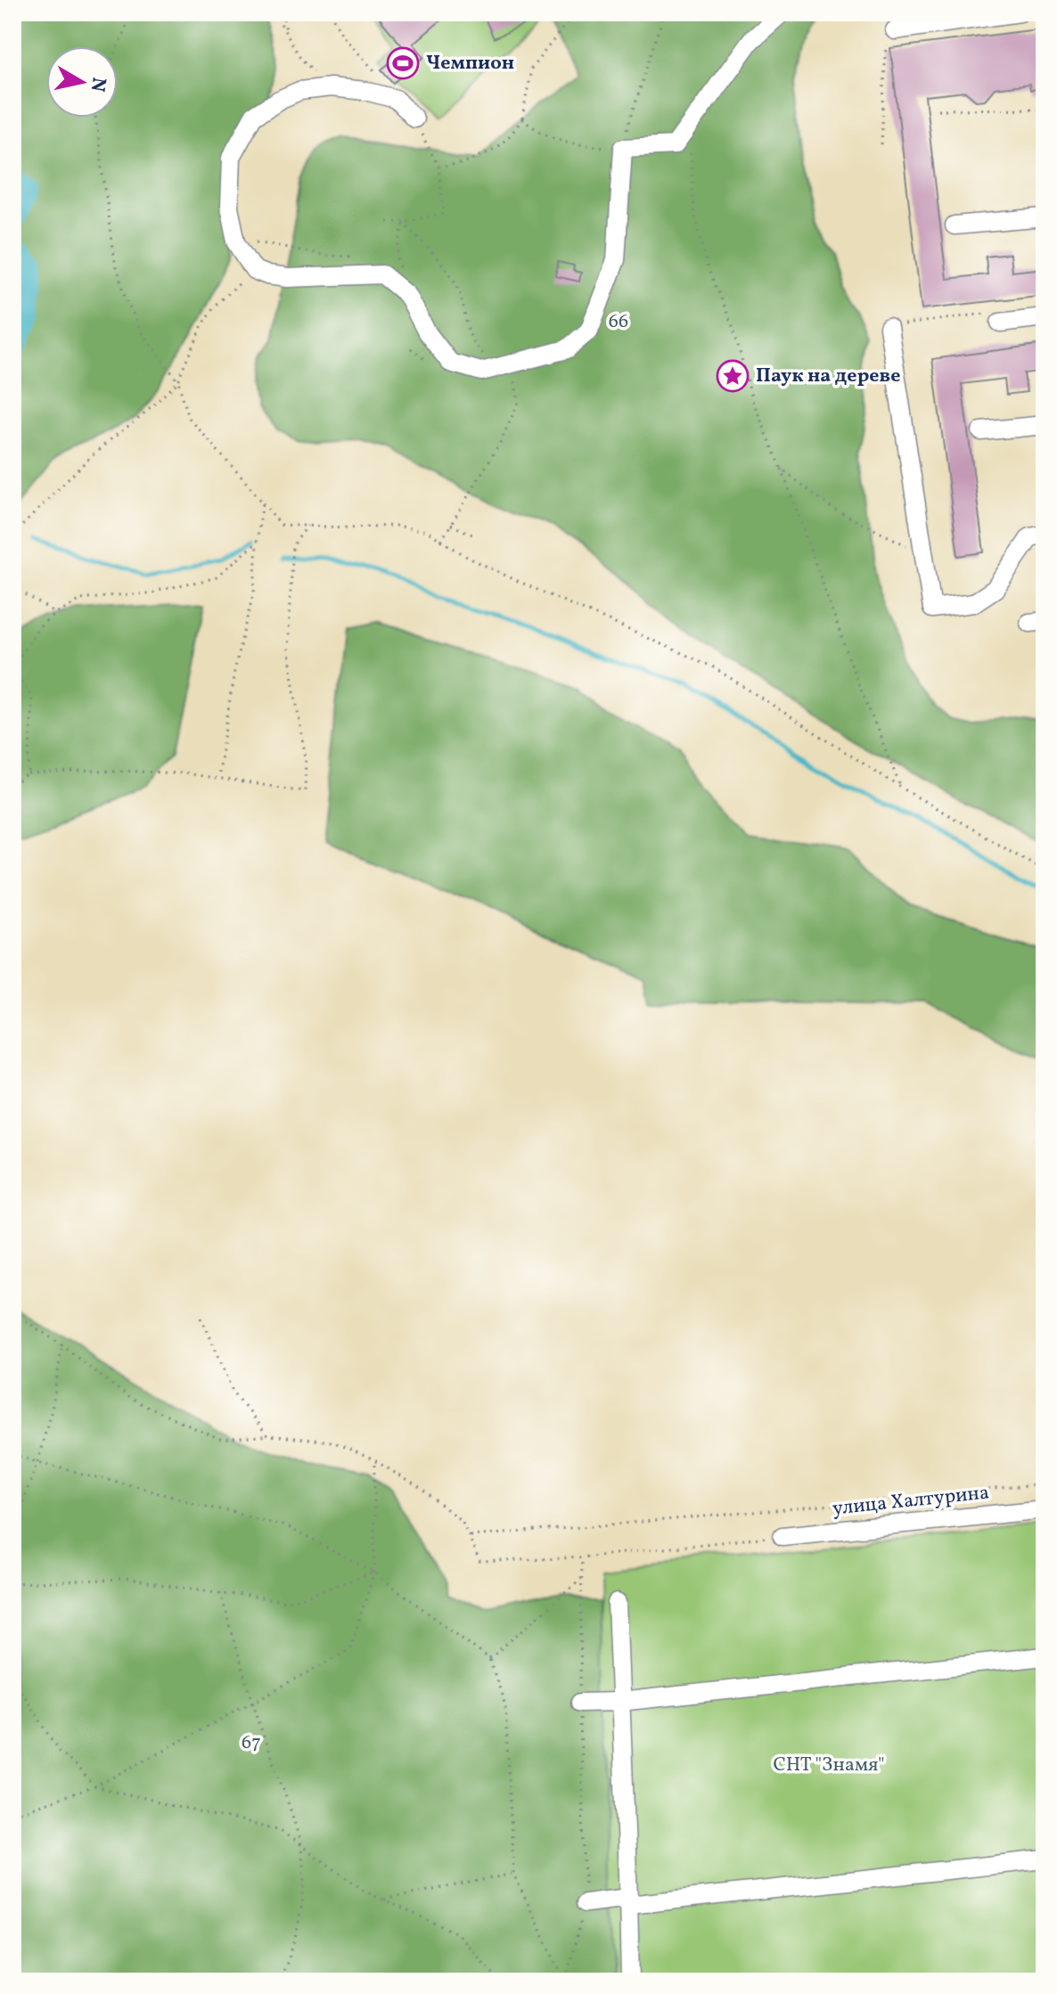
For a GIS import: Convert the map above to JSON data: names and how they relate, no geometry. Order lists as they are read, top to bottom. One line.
{"streets":{"street":["улица Халтурина"]},"parks":["66","67","СНТ \"Знамя\""],"places":{"sports":["Чемпион"],"place":["Паук на дереве"]},"north":"right"}
